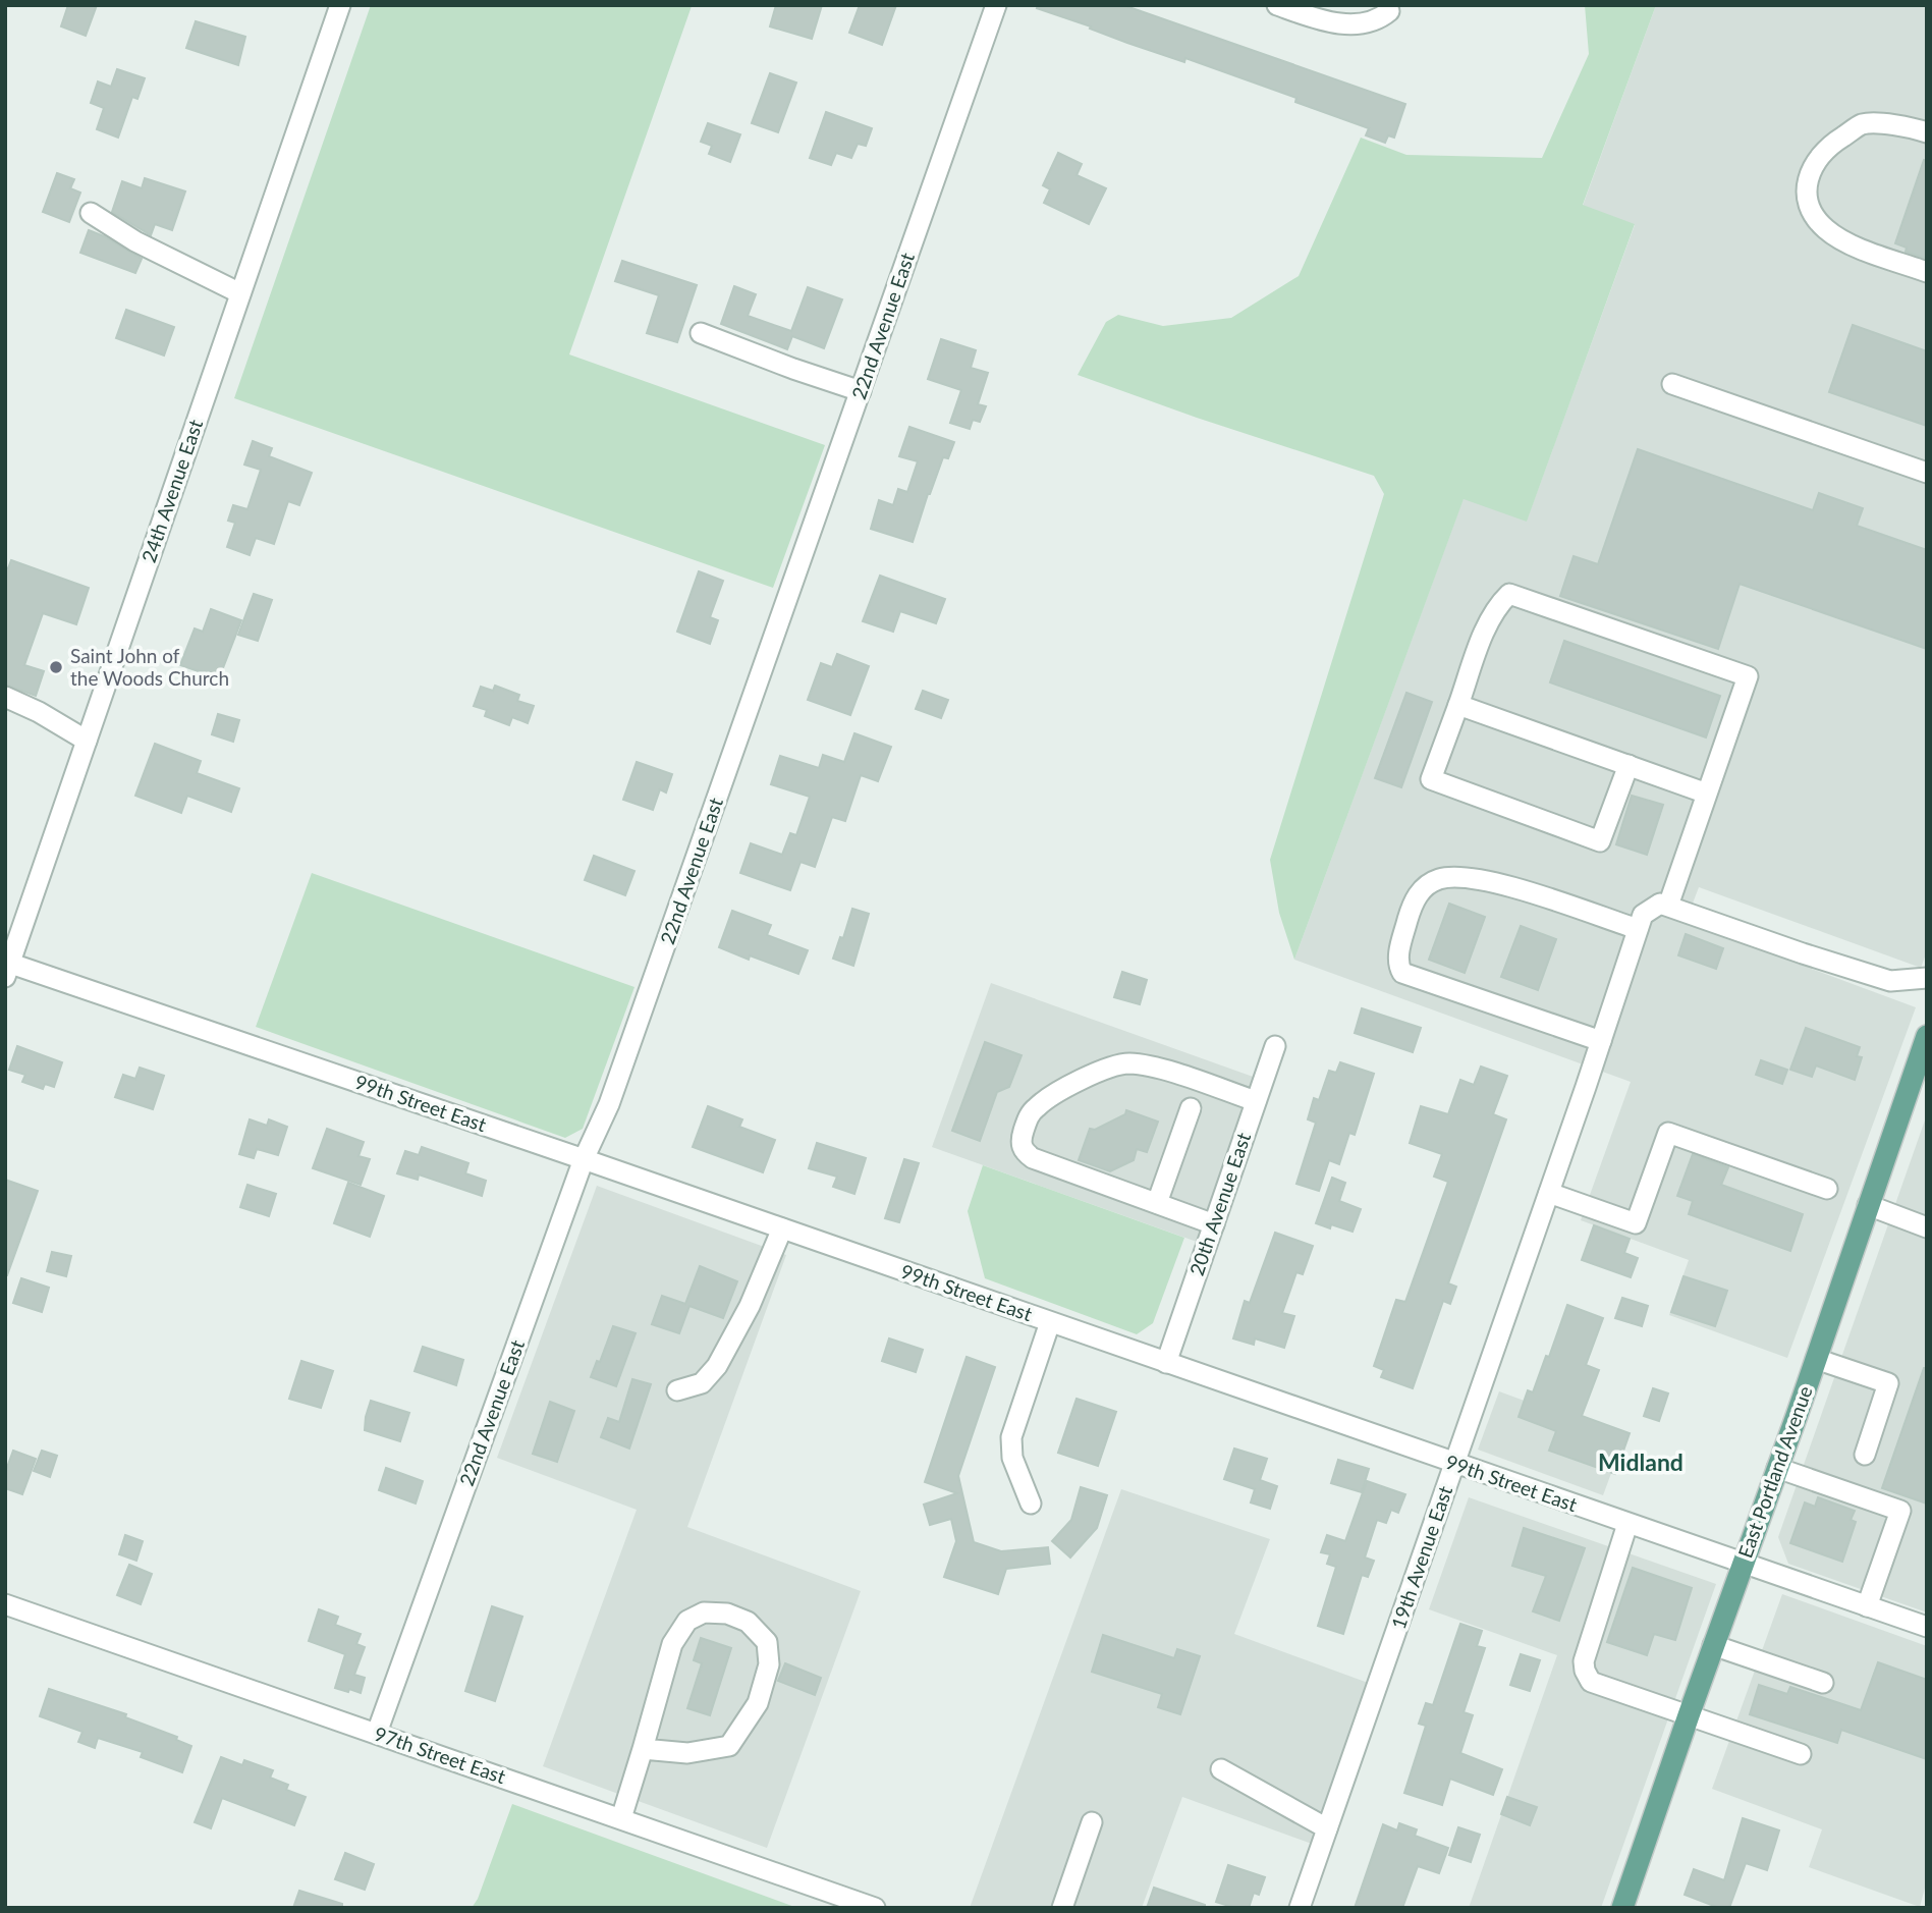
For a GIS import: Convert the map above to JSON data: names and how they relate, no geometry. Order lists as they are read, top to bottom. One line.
{"streets":{"main road":["East Portland Avenue"],"street":["22nd Avenue East","24th Avenue East","99th Street East","20th Avenue East","19th Avenue East","97th Street East"]},"crossings":[["22nd Avenue East","99th Street East"],["22nd Avenue East","97th Street East"],["24th Avenue East","99th Street East"],["99th Street East","20th Avenue East"],["99th Street East","East Portland Avenue"],["99th Street East","19th Avenue East"]],"districts":["Midland"],"places":["Saint John of the Woods Church"]}
